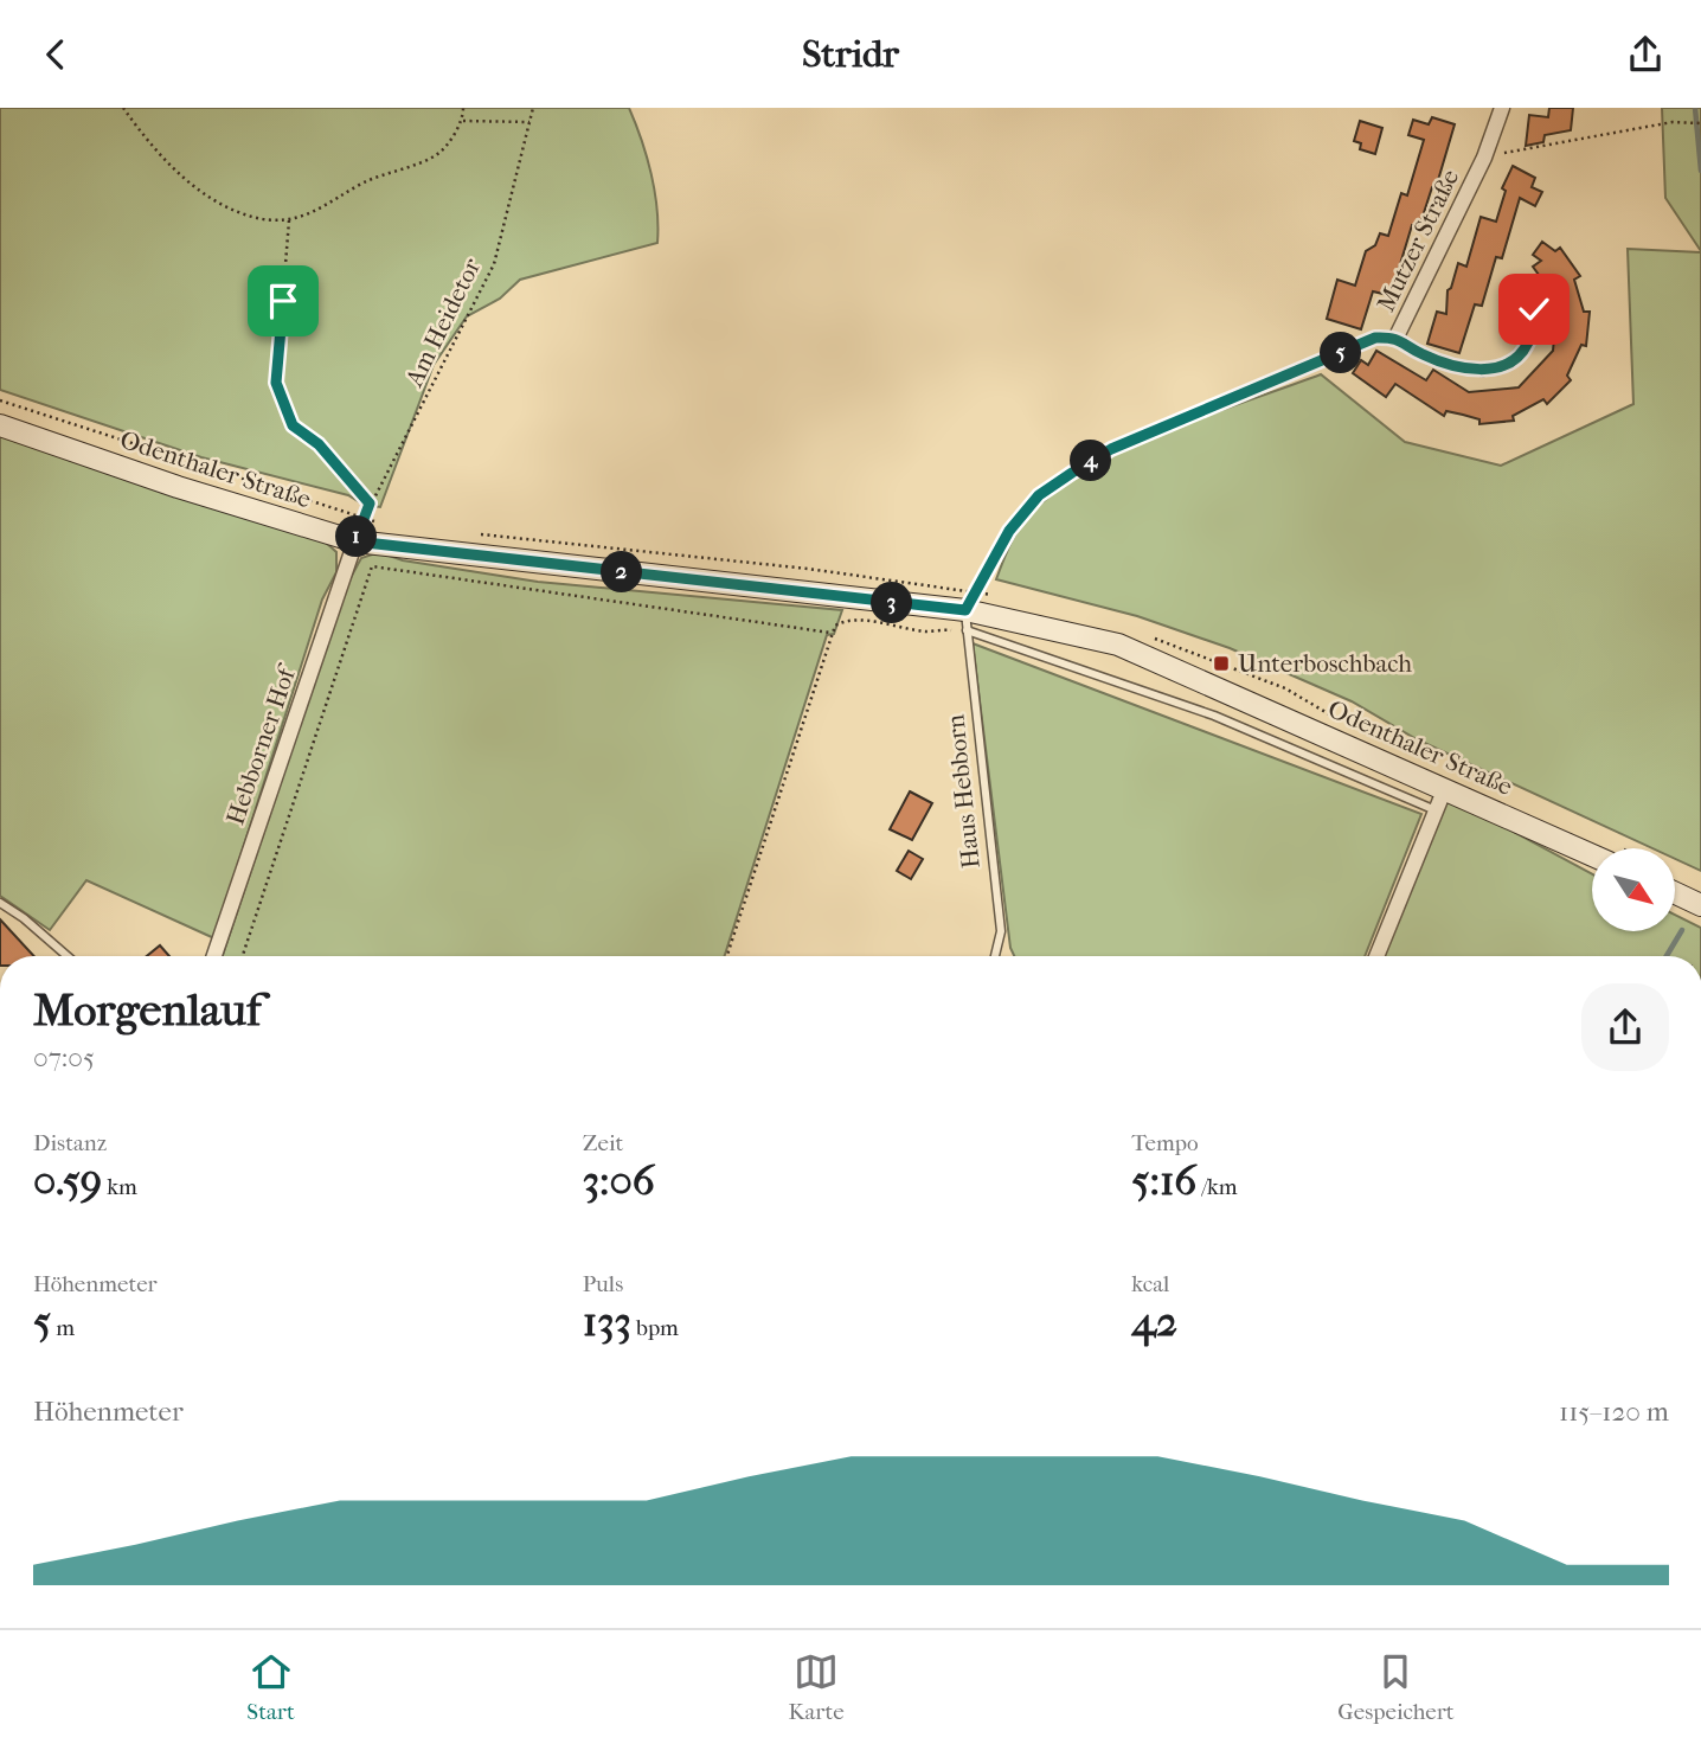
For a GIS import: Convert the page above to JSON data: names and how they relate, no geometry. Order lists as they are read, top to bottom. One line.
{"streets":{"main road":["Odenthaler Straße"],"street":["Mutzer Straße","Hebborner Hof"],"lane":["Haus Hebborn"],"path":["Am Heidetor"]},"crossings":[["Am Heidetor","Odenthaler Straße"],["Am Heidetor","Hebborner Hof"],["Odenthaler Straße","Hebborner Hof"],["Odenthaler Straße","Haus Hebborn"]],"places":{"transit":["Unterboschbach"]},"north":"bottom right","page":{"header":"Stridr","pins":["5","4","1","2","3"],"heading":["Morgenlauf","07:05"],"stats":[["Distanz","0.59 km"],["Zeit","3:06"],["Tempo","5:16 /km"],["Höhenmeter","5 m"],["Puls","133 bpm"],["kcal","42"]],"chart":["Höhenmeter","115–120 m"],"tabs":["Start","Karte","Gespeichert"]}}
